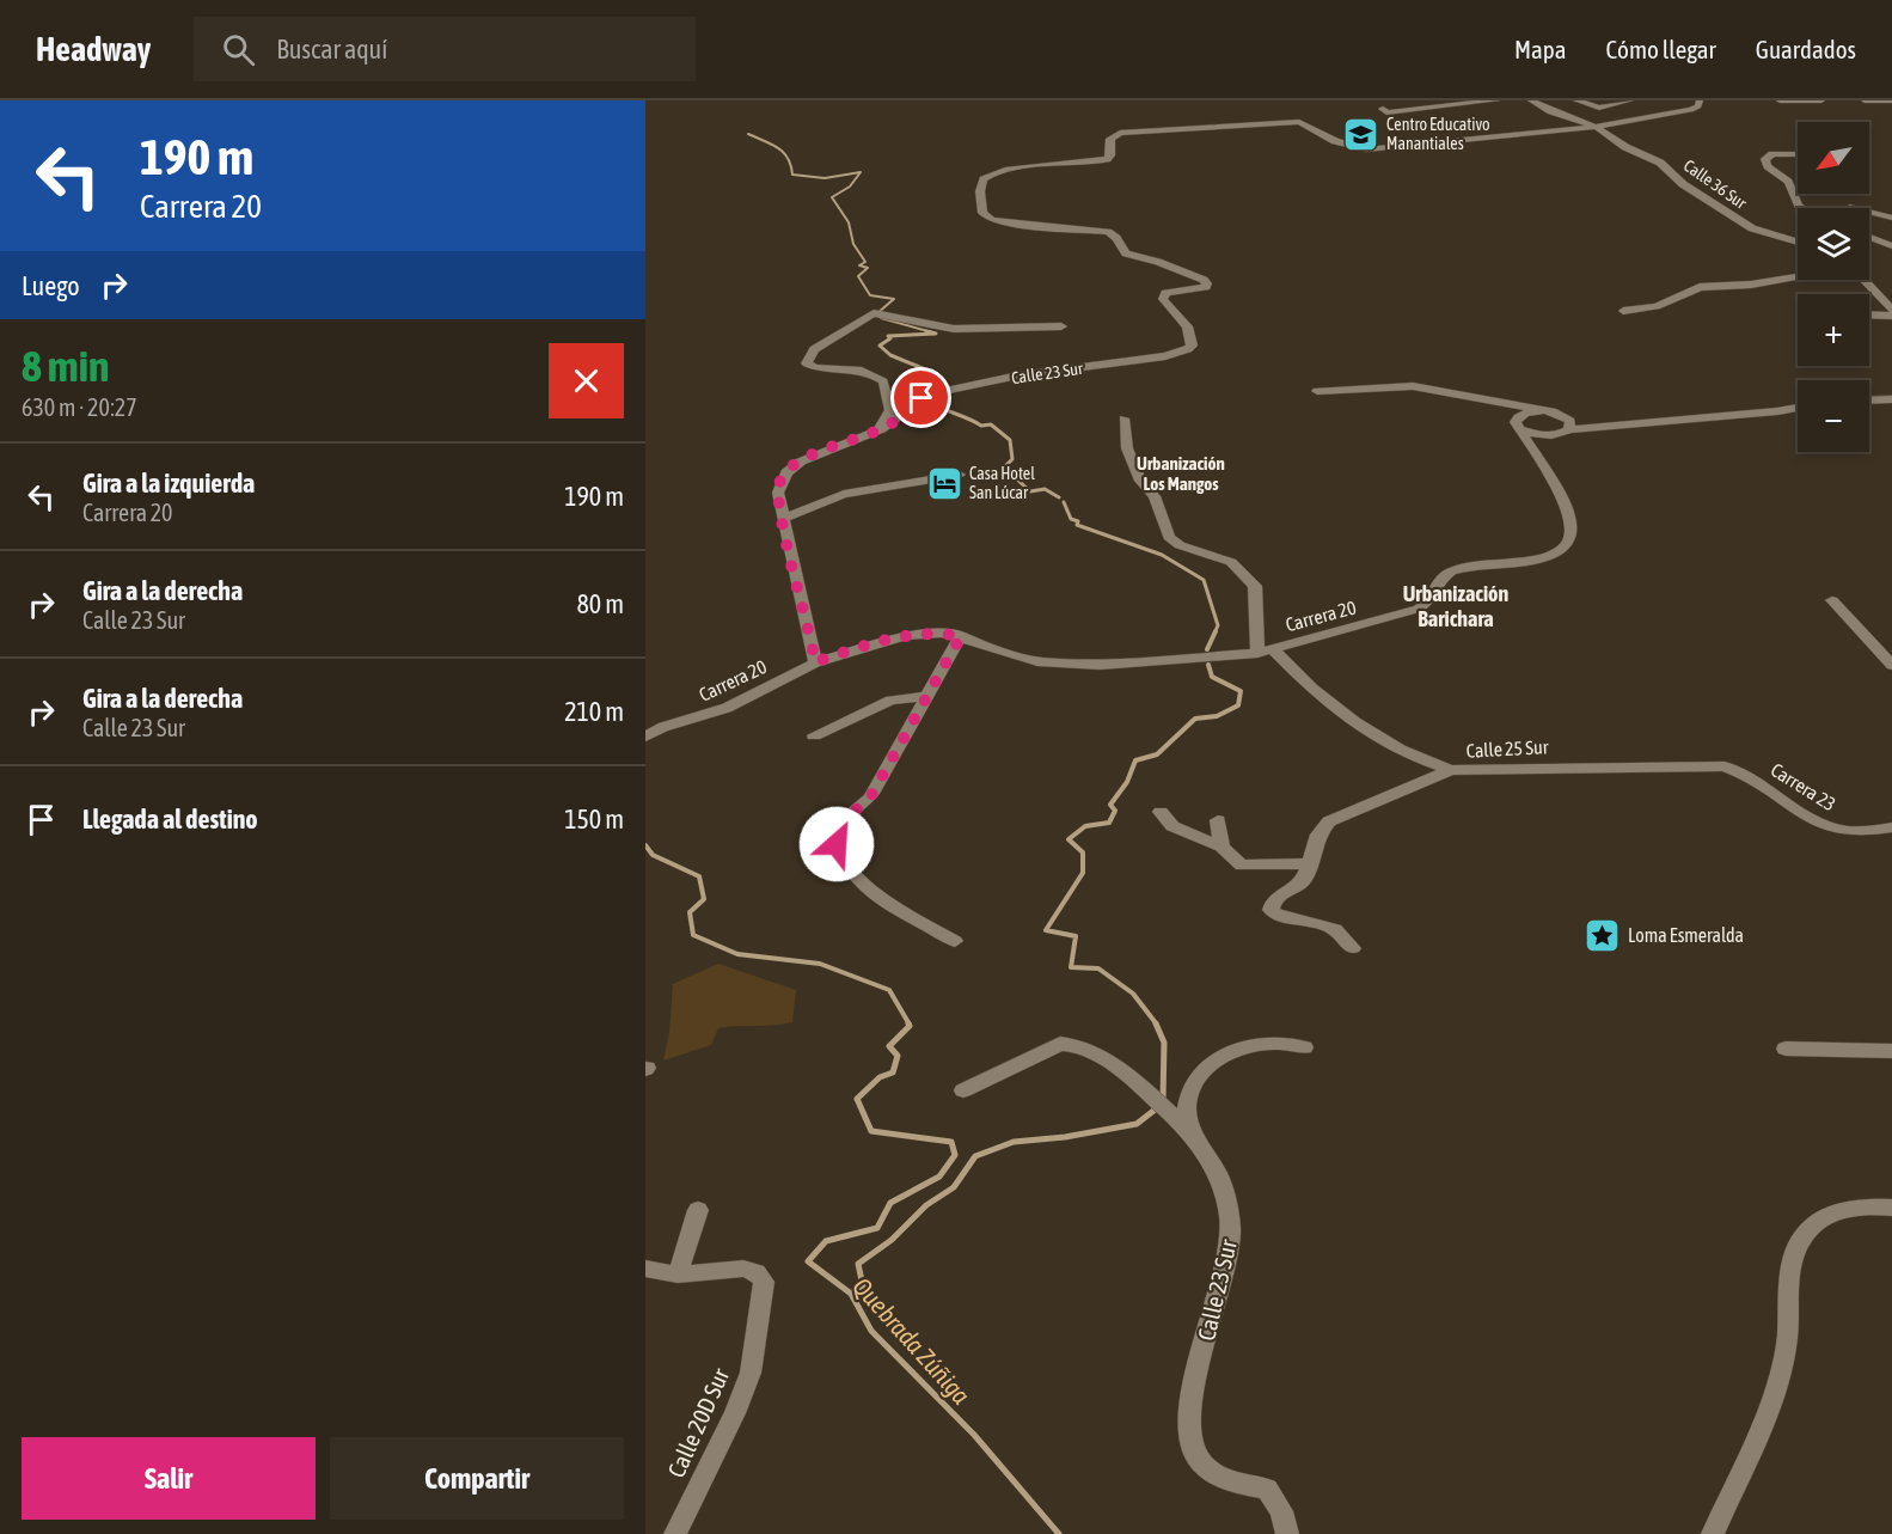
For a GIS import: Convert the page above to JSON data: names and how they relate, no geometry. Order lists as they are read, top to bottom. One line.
{"streets":{"street":["Calle 36 Sur","Calle 23 Sur","Carrera 20","Calle 25 Sur","Carrera 23","Calle 20D Sur"]},"crossings":[["Calle 36 Sur","Calle 23 Sur"],["Calle 23 Sur","Carrera 20"],["Carrera 20","Calle 25 Sur"],["Calle 25 Sur","Carrera 23"]],"districts":["Urbanización Los Mangos","Urbanización Barichara"],"water":["Quebrada Zúñiga"],"places":{"school or university":["Centro Educativo Manantiales"],"hotel":["Casa Hotel San Lúcar"],"place":["Loma Esmeralda"]},"north":"bottom left","page":{"header":"Headway","search":"Buscar aquí","nav":["Mapa","Cómo llegar","Guardados"],"turn":["190 m","Carrera 20"],"map_buttons":["+","−"],"then":"Luego","heading":["8 min","630 m · 20:27"],"list":[{"name":"Gira a la izquierda","note":"Carrera 20","value":"190 m"},{"name":"Gira a la derecha","note":"Calle 23 Sur","value":"80 m"},{"name":"Gira a la derecha","note":"Calle 23 Sur","value":"210 m"},{"name":"Llegada al destino","value":"150 m"}],"buttons":["Salir","Compartir"]}}
